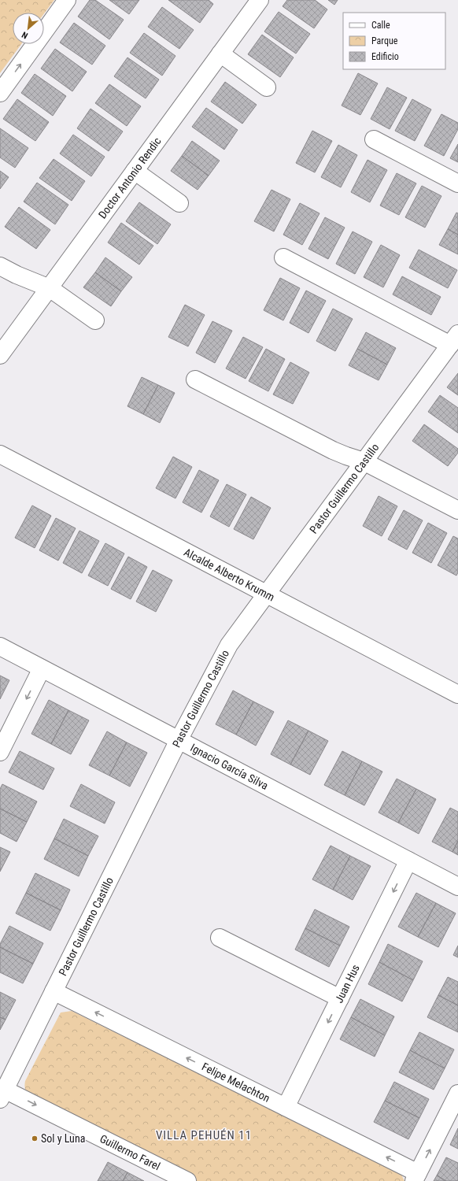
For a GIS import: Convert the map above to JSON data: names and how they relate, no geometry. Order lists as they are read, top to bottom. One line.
{"streets":{"street":["Doctor Antonio Rendic","Pastor Guillermo Castillo","Alcalde Alberto Krumm","Ignacio García Silva","Juan Hus","Felipe Melachton","Guillermo Farel"]},"crossings":[["Pastor Guillermo Castillo","Alcalde Alberto Krumm"],["Pastor Guillermo Castillo","Ignacio García Silva"],["Pastor Guillermo Castillo","Felipe Melachton"],["Pastor Guillermo Castillo","Guillermo Farel"],["Ignacio García Silva","Juan Hus"],["Juan Hus","Felipe Melachton"]],"one_way":["Guillermo Farel"],"districts":["VILLA PEHUÉN 11"],"places":["Sol y Luna"],"legend":["Calle","Parque","Edificio"],"north":"bottom left"}
